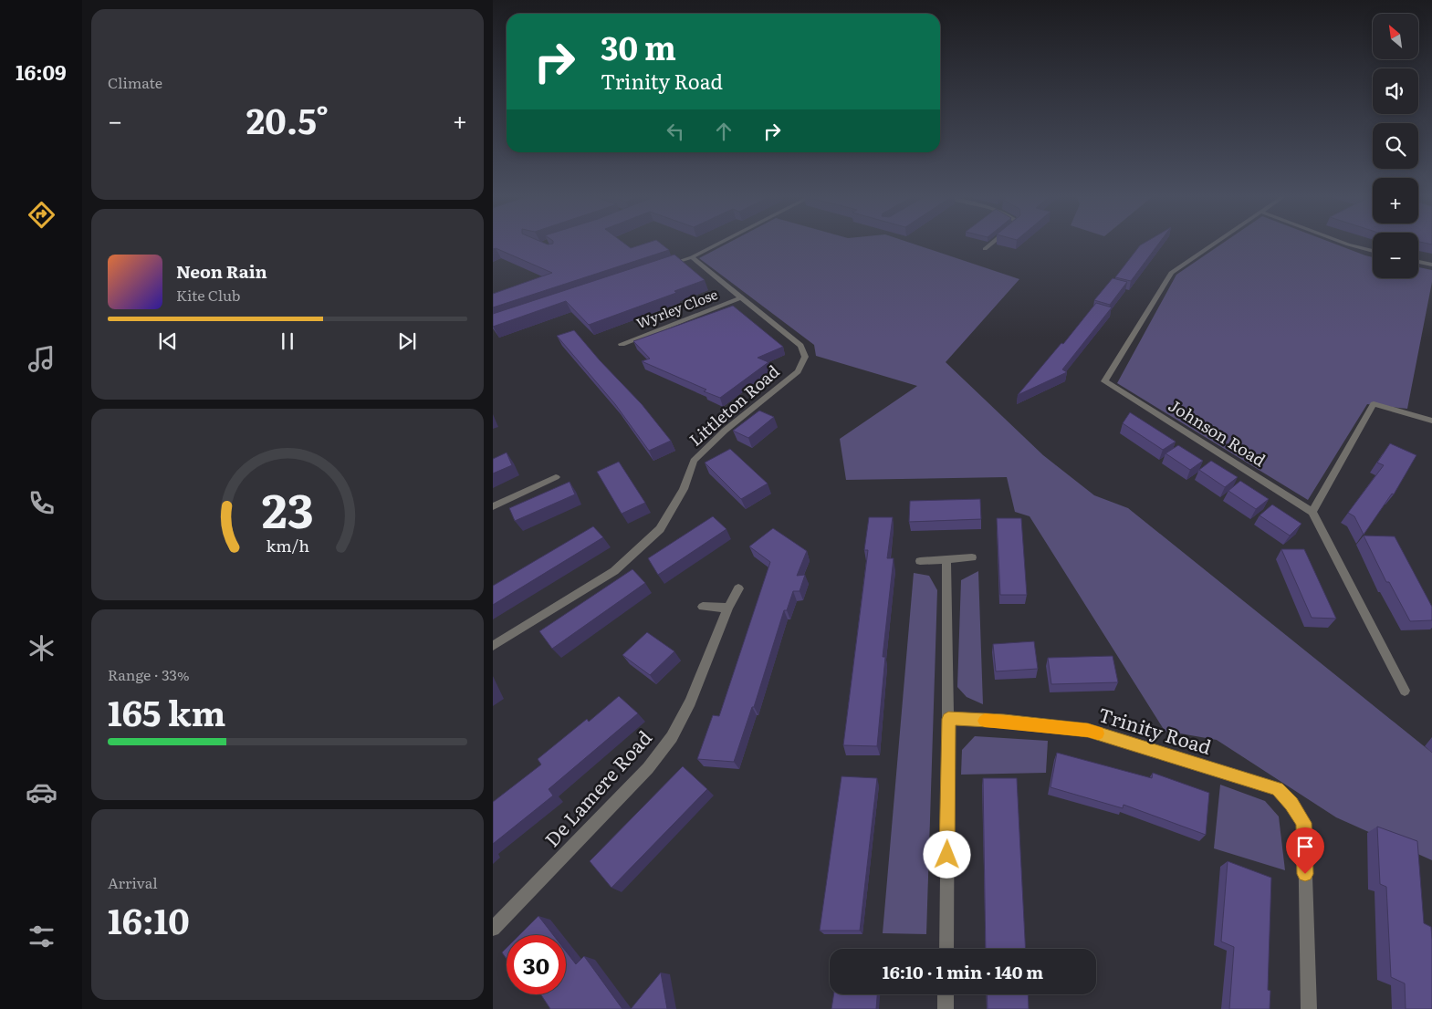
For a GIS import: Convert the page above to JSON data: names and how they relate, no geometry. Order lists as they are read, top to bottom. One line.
{"streets":{"street":["Wyrley Close","Littleton Road","Johnson Road","Trinity Road","De Lamere Road"]},"crossings":[["Wyrley Close","Littleton Road"]],"north":"top left","page":{"tabs":"16:09","tile":["Climate",["Range · 33%","165 km"],["Arrival","16:10"]],"map_buttons":["+","−"],"turn":["30 m","Trinity Road"],"heat":["−","20.5°","+"],"song":["Neon Rain","Kite Club"],"limit":"30","trip":"16:10 · 1 min · 140 m","gauge":["23","km/h"]}}
